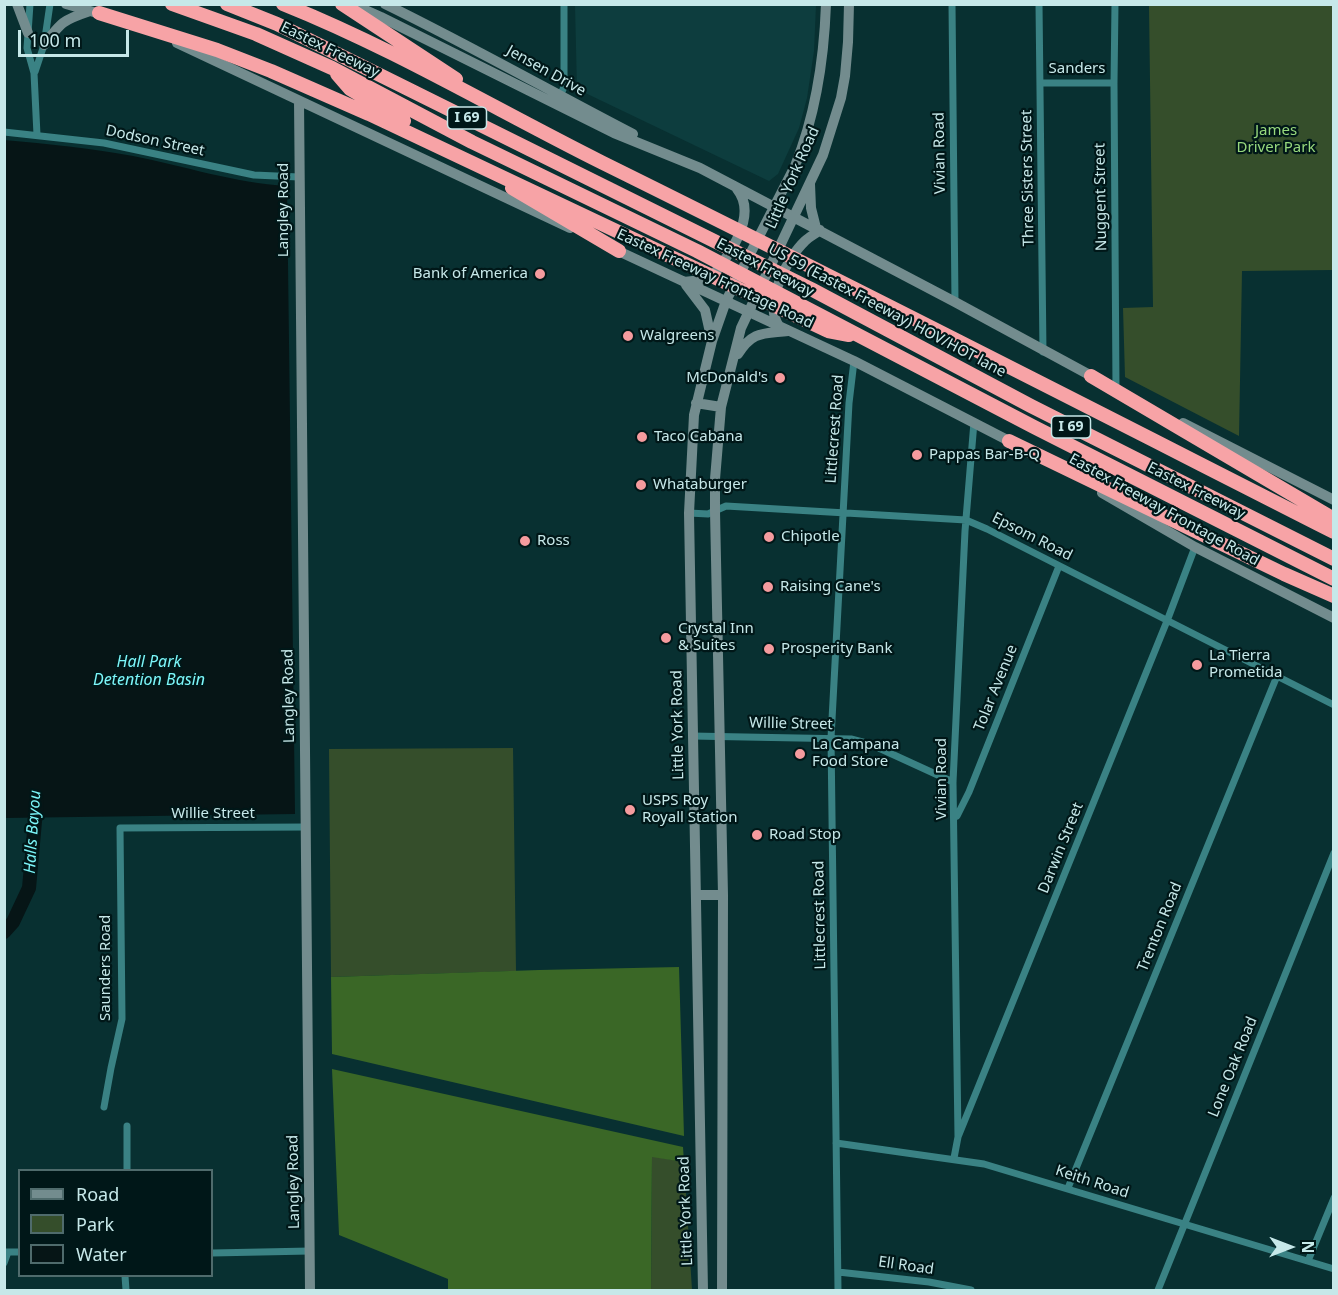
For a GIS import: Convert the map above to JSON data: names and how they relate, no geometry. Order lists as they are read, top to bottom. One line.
{"streets":{"highway":["Eastex Freeway","I 69","US 59 (Eastex Freeway) HOV/HOT lane"],"main road":["Jensen Drive","Little York Road","Langley Road","Eastex Freeway Frontage Road"],"street":["Sanders","Dodson Street","Vivian Road","Three Sisters Street","Nuggent Street","Littlecrest Road","Epsom Road","Tolar Avenue","Willie Street","Darwin Street","Trenton Road","Saunders Road","Lone Oak Road","Keith Road","Ell Road"]},"crossings":[["Sanders","Three Sisters Street"],["Sanders","Nuggent Street"],["Dodson Street","Langley Road"],["Vivian Road","Eastex Freeway Frontage Road"],["Vivian Road","Epsom Road"],["Vivian Road","Tolar Avenue"],["Vivian Road","Willie Street"],["Vivian Road","Darwin Street"],["Little York Road","Eastex Freeway Frontage Road"],["Little York Road","Epsom Road"],["Little York Road","Willie Street"],["Langley Road","Eastex Freeway Frontage Road"],["Langley Road","Willie Street"],["Eastex Freeway Frontage Road","Littlecrest Road"],["Eastex Freeway Frontage Road","Darwin Street"],["Littlecrest Road","Epsom Road"],["Littlecrest Road","Willie Street"],["Littlecrest Road","Keith Road"],["Littlecrest Road","Ell Road"],["Epsom Road","Tolar Avenue"],["Epsom Road","Darwin Street"],["Epsom Road","Trenton Road"],["Willie Street","Saunders Road"],["Darwin Street","Keith Road"],["Trenton Road","Keith Road"],["Lone Oak Road","Keith Road"]],"water":["Hall Park Detention Basin","Halls Bayou"],"parks":["James Driver Park"],"places":["Bank of America","Walgreens","McDonald's","Taco Cabana","Pappas Bar-B-Q","Whataburger","Chipotle","Ross","Raising Cane's","Crystal Inn & Suites","Prosperity Bank","La Tierra Prometida","La Campana Food Store","USPS Roy Royall Station","Road Stop"],"legend":["Road","Park","Water"],"scale_bar":"100 m","north":"right"}
